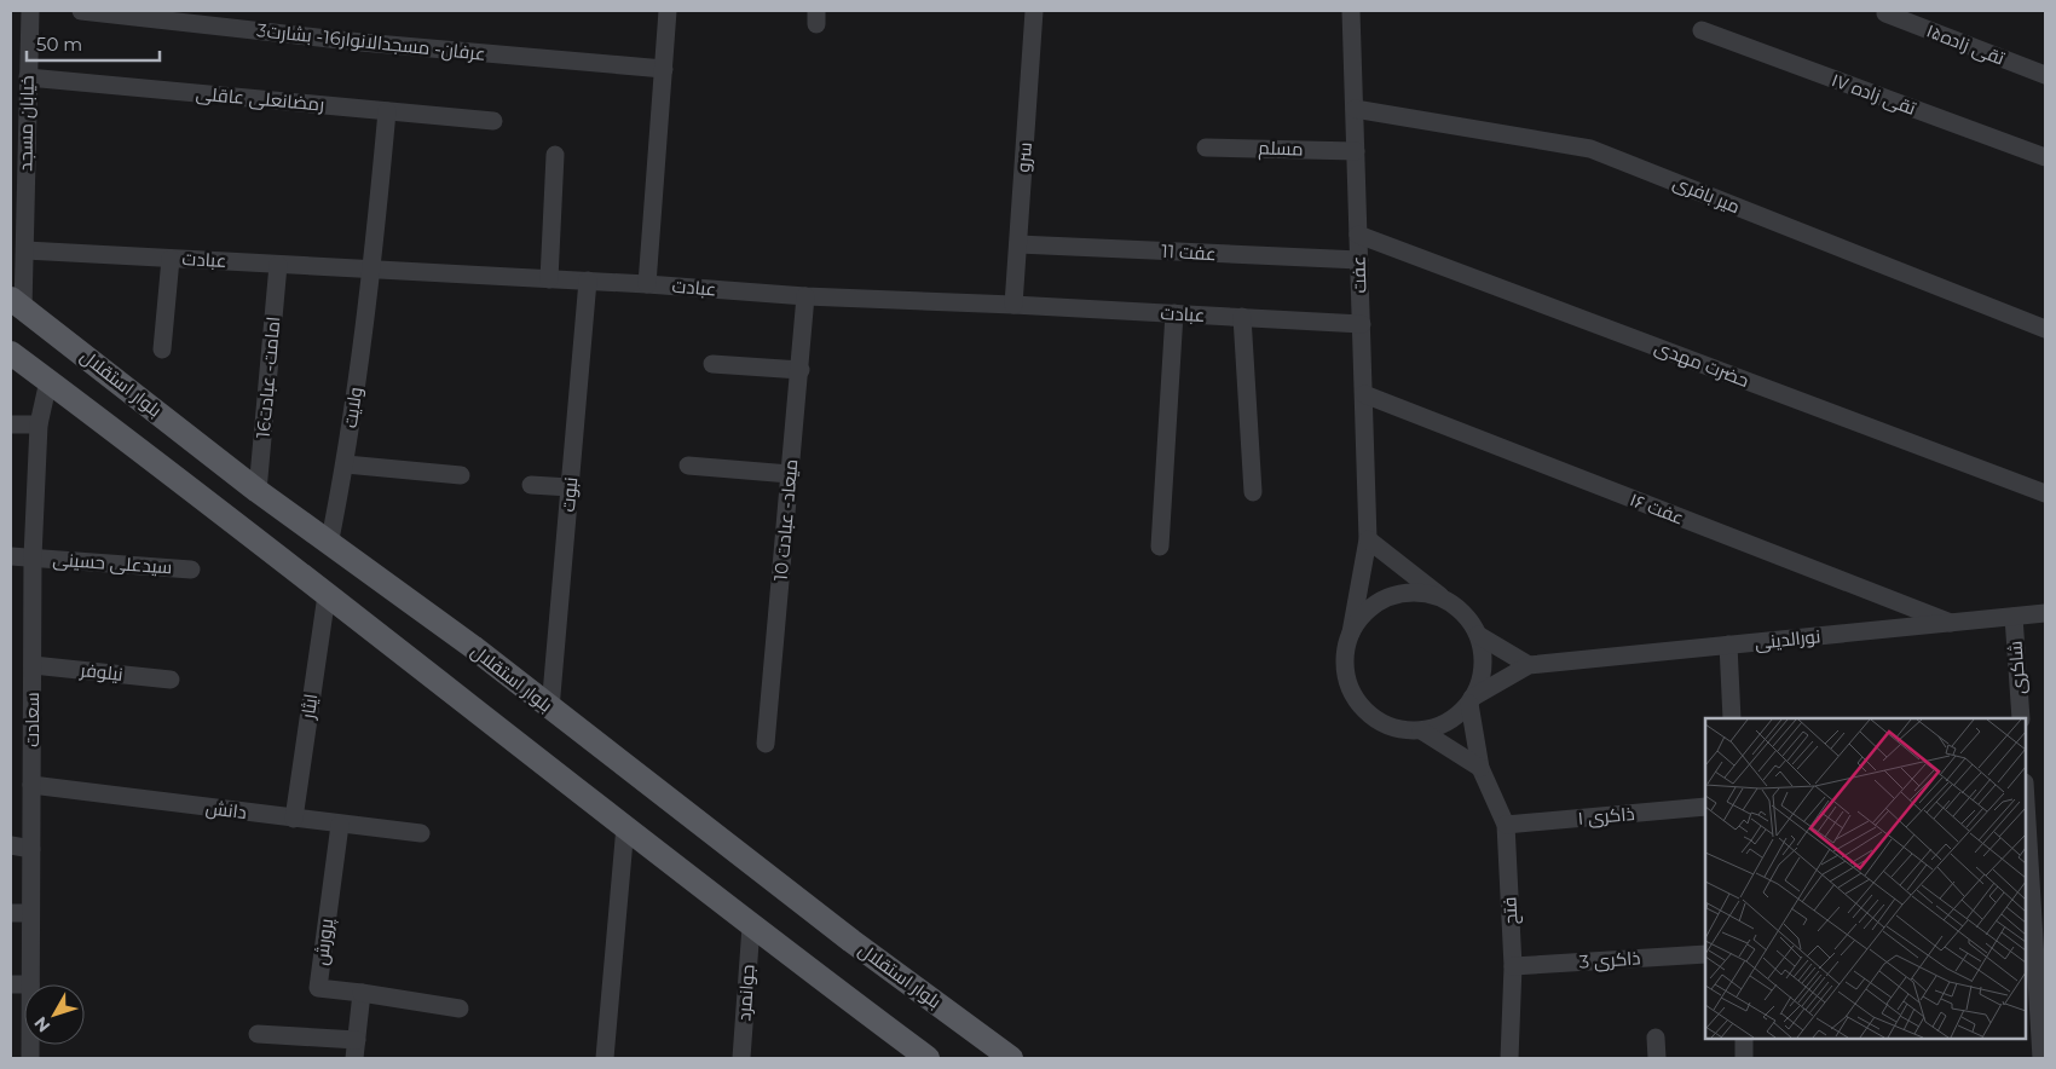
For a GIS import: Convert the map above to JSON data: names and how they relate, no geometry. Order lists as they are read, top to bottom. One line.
{"streets":{"main road":["بلوار استقلال"],"street":["عرفان- مسجدالانوار16- بشارت3","تقی زاده۱۵","تقی زاده ۱۷","رمضانعلی عاقلی","خیابان مسجد","مسلم","سرو","میر بافری","عفت 11","عبادت","عفت","حضرت مهدی","امامت- عبادت16","ولایت","نبوت","عفت ۱۶","میعاد- عبادت 10","سیدعلی حسینی","نورالدینی","شاکری","نیلوفر","ایثار","سعادت","دانش","ذاکری ۱","فتح","پرورش","ذاکری 3","جوانمرد"]},"crossings":[["رمضانعلی عاقلی","خیابان مسجد"],["رمضانعلی عاقلی","ولایت"],["خیابان مسجد","عبادت"],["خیابان مسجد","بلوار استقلال"],["مسلم","عفت"],["سرو","عفت 11"],["سرو","عبادت"],["میر بافری","عفت"],["عفت 11","عفت"],["عبادت","عفت"],["عبادت","امامت- عبادت16"],["عبادت","ولایت"],["عبادت","نبوت"],["عبادت","میعاد- عبادت 10"],["عفت","حضرت مهدی"],["عفت","عفت ۱۶"],["عفت","نورالدینی"],["عفت","فتح"],["امامت- عبادت16","بلوار استقلال"],["بلوار استقلال","ولایت"],["بلوار استقلال","نبوت"],["عفت ۱۶","نورالدینی"],["سیدعلی حسینی","سعادت"],["نورالدینی","شاکری"],["نورالدینی","فتح"],["نیلوفر","سعادت"],["ایثار","دانش"],["سعادت","دانش"],["دانش","پرورش"],["ذاکری ۱","فتح"],["فتح","ذاکری 3"]],"scale_bar":"50 m","north":"bottom left"}
